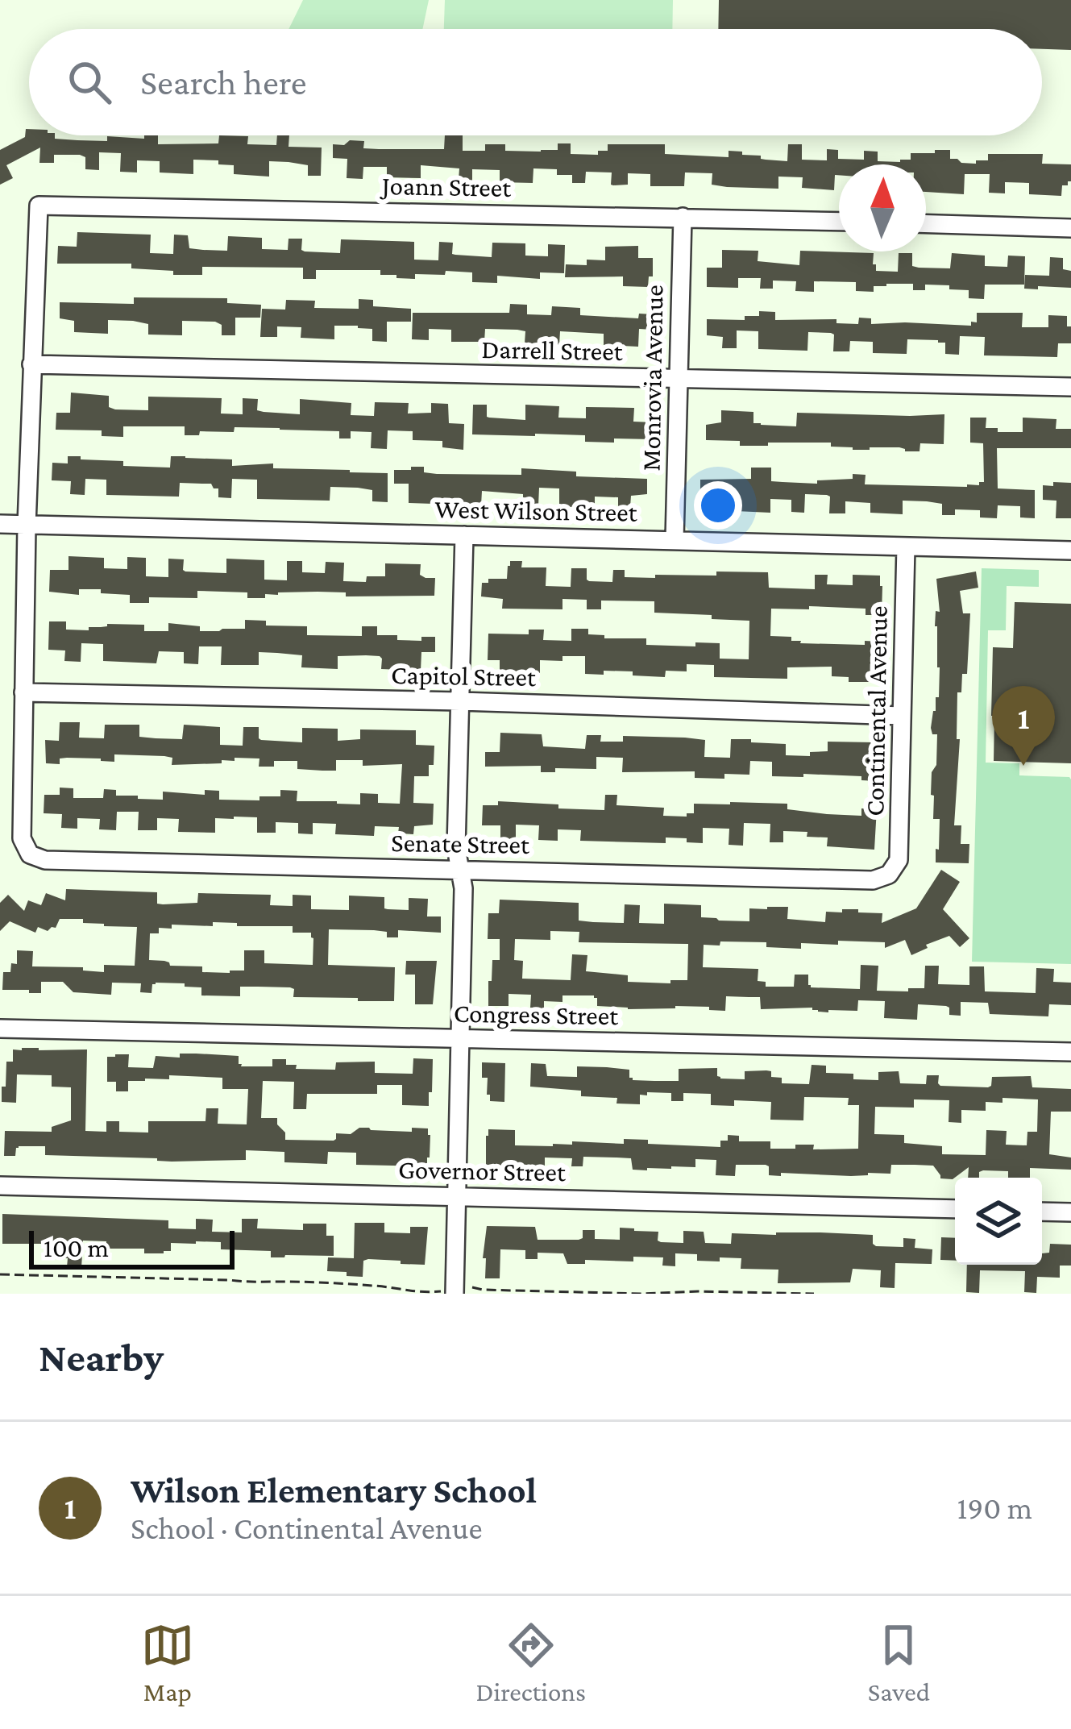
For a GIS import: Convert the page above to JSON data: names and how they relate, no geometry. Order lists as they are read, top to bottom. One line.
{"streets":{"street":["Joann Street","Darrell Street","Monrovia Avenue","West Wilson Street","Capitol Street","Continental Avenue","Senate Street","Congress Street","Governor Street"]},"crossings":[["Joann Street","Darrell Street"],["Joann Street","Monrovia Avenue"],["Darrell Street","Monrovia Avenue"],["Monrovia Avenue","West Wilson Street"],["West Wilson Street","Continental Avenue"],["Capitol Street","Continental Avenue"],["Capitol Street","Senate Street"],["Continental Avenue","Senate Street"]],"scale_bar":"100 m","north":"top","page":{"search":"Search here","pins":"1","scale":"100 m","heading":"Nearby","list":[{"mark":"1","name":"Wilson Elementary School","note":"School · Continental Avenue","value":"190 m"}],"nav":["Map","Directions","Saved"]}}
